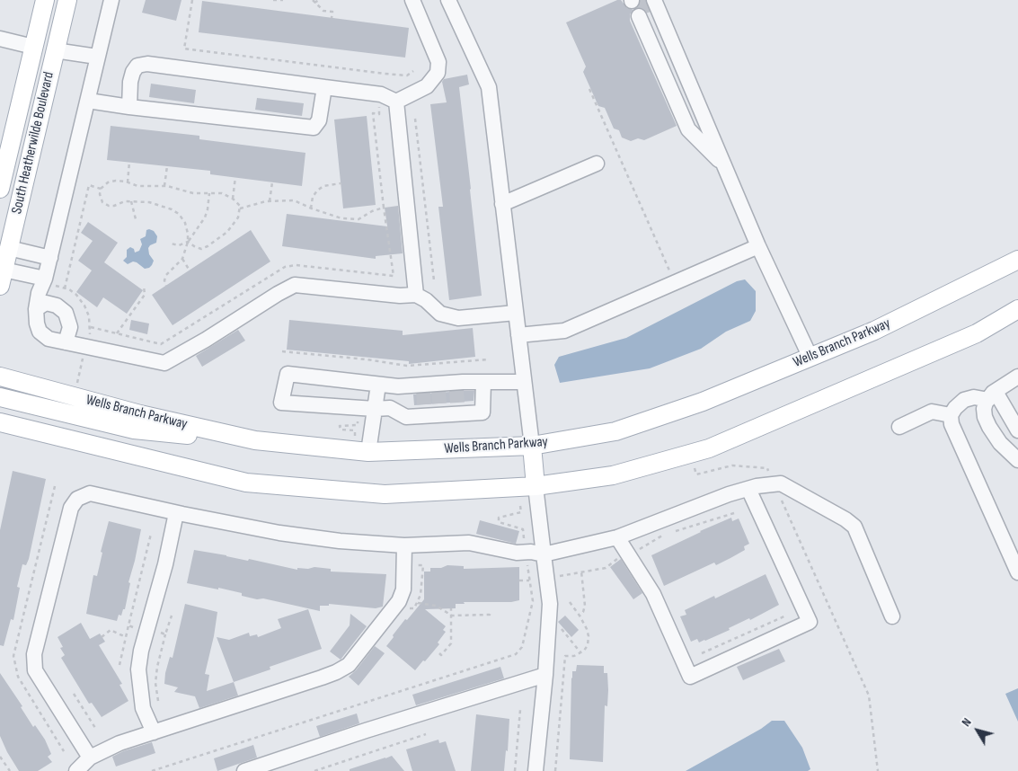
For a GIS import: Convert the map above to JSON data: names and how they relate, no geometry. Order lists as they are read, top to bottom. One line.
{"streets":{"main road":["South Heatherwilde Boulevard","Wells Branch Parkway"]},"north":"top left"}
